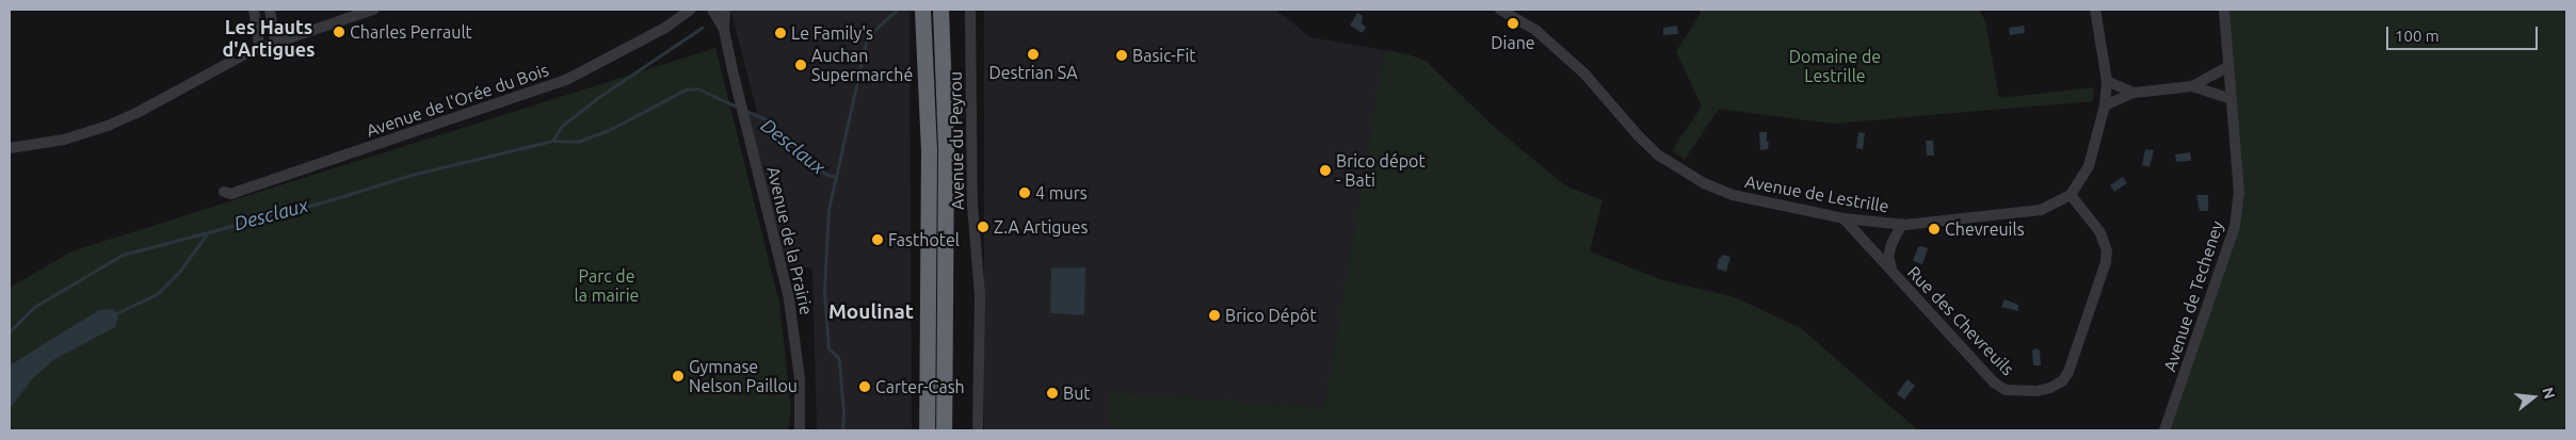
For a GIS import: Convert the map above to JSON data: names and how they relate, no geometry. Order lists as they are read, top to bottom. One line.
{"streets":{"street":["Avenue de l'Orée du Bois","Avenue du Peyrou","Avenue de Lestrille","Avenue de la Prairie","Avenue de Techeney","Rue des Chevreuils"]},"crossings":[["Avenue de Lestrille","Rue des Chevreuils"]],"districts":["Les Hauts d'Artigues","Moulinat"],"water":["Desclaux"],"parks":["Domaine de Lestrille","Parc de la mairie"],"places":["Diane","Charles Perrault","Le Family's","Destrian SA","Basic-Fit","Auchan Supermarché","Brico dépot - Bati","4 murs","Z.A Artigues","Chevreuils","Fasthotel","Brico Dépôt","Gymnase Nelson Paillou","Carter-Cash","But"],"scale_bar":"100 m","north":"right"}
